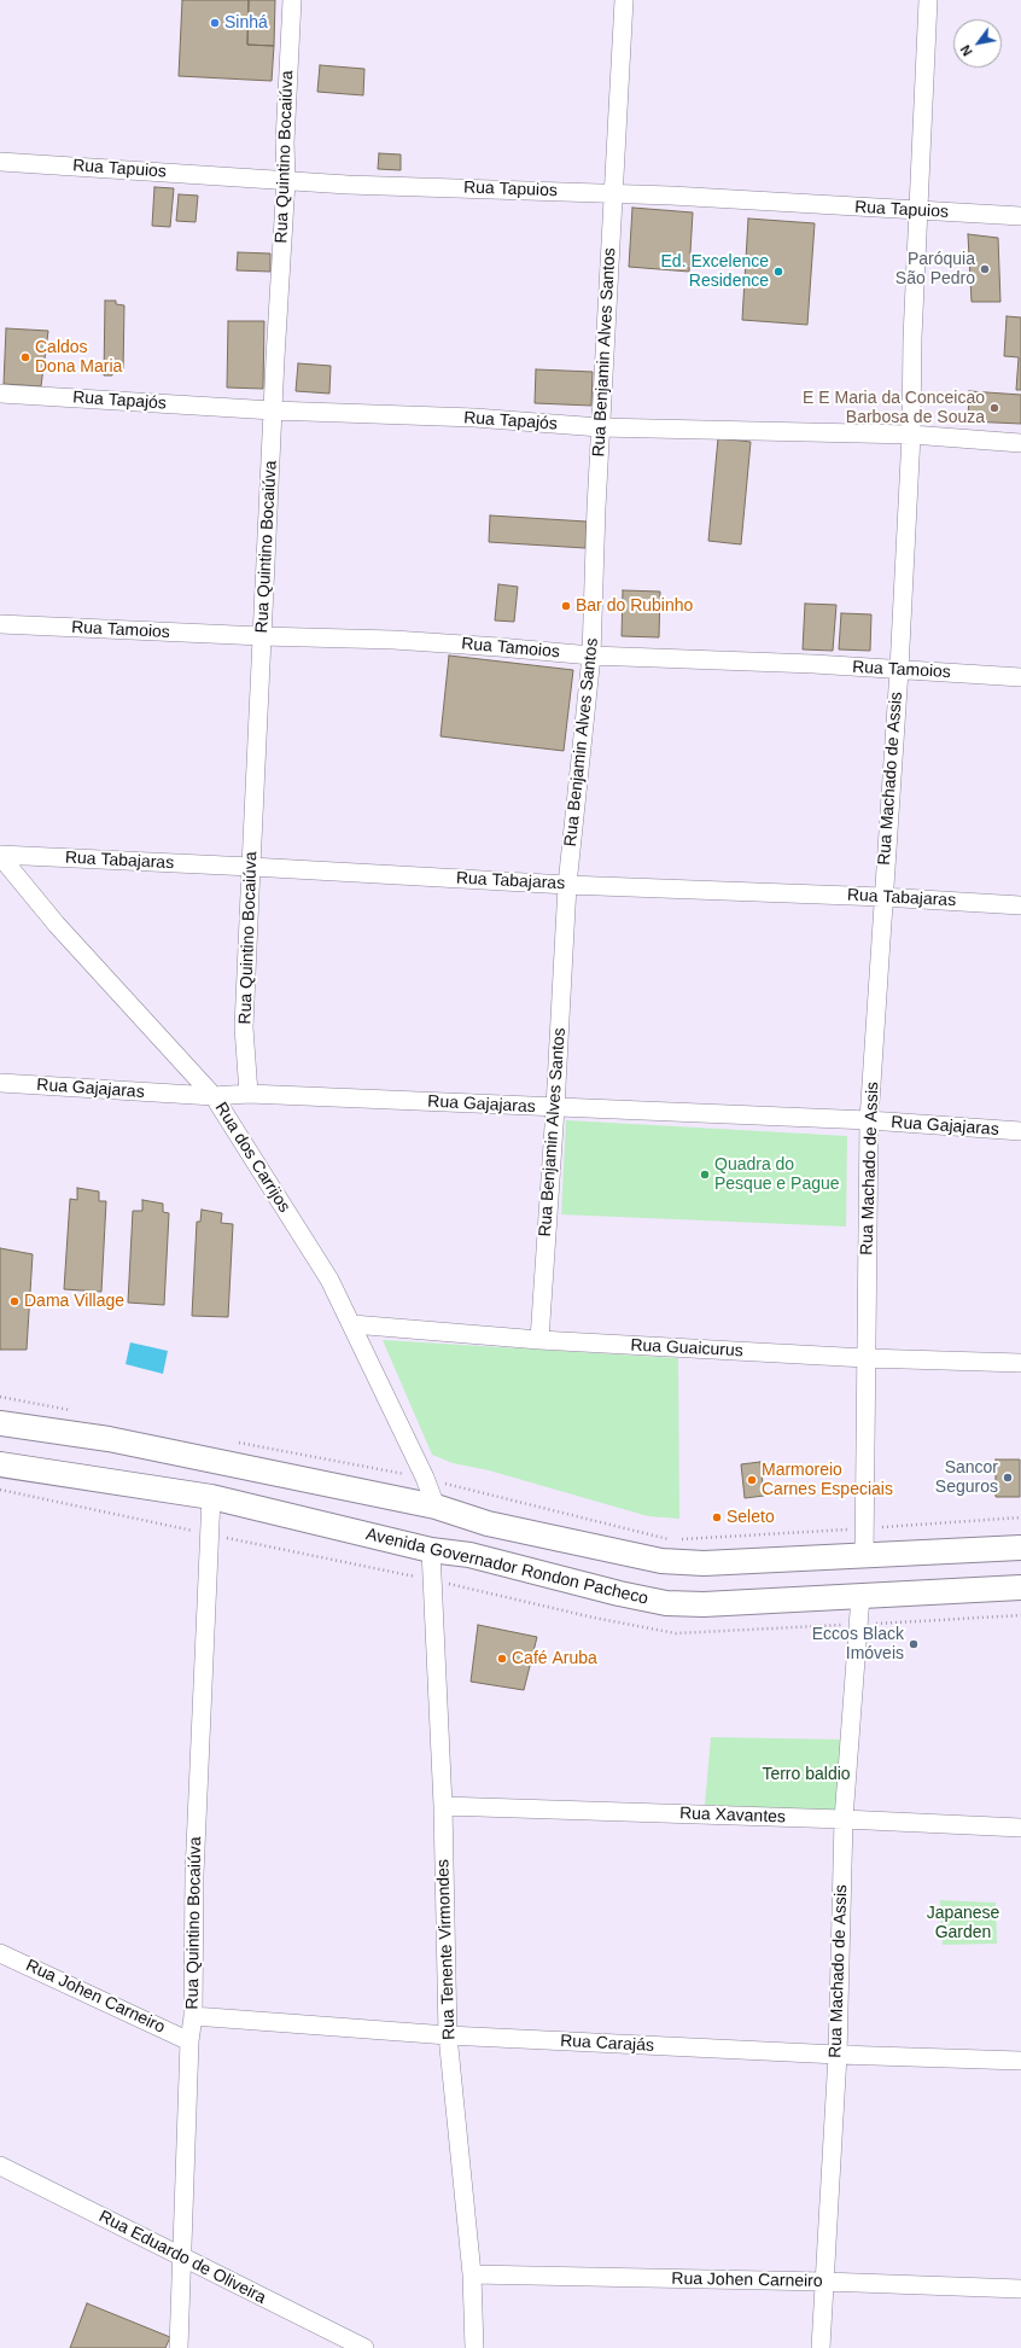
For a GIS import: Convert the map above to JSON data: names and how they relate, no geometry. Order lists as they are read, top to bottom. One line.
{"streets":{"main road":["Avenida Governador Rondon Pacheco"],"street":["Rua Quintino Bocaiúva","Rua Tapuios","Rua Benjamin Alves Santos","Rua Tapajós","Rua Tamoios","Rua Machado de Assis","Rua Tabajaras","Rua Gajajaras","Rua dos Carrijos","Rua Guaicurus","Rua Xavantes","Rua Tenente Virmondes","Rua Johen Carneiro","Rua Carajás","Rua Eduardo de Oliveira"]},"crossings":[["Rua Quintino Bocaiúva","Rua Tapuios"],["Rua Quintino Bocaiúva","Rua Tapajós"],["Rua Quintino Bocaiúva","Rua Tamoios"],["Rua Quintino Bocaiúva","Rua Tabajaras"],["Rua Quintino Bocaiúva","Rua Gajajaras"],["Rua Quintino Bocaiúva","Avenida Governador Rondon Pacheco"],["Rua Quintino Bocaiúva","Rua Johen Carneiro"],["Rua Quintino Bocaiúva","Rua Carajás"],["Rua Quintino Bocaiúva","Rua Eduardo de Oliveira"],["Rua Tapuios","Rua Benjamin Alves Santos"],["Rua Tapuios","Rua Machado de Assis"],["Rua Benjamin Alves Santos","Rua Tapajós"],["Rua Benjamin Alves Santos","Rua Tamoios"],["Rua Benjamin Alves Santos","Rua Tabajaras"],["Rua Benjamin Alves Santos","Rua Gajajaras"],["Rua Benjamin Alves Santos","Rua Guaicurus"],["Rua Tapajós","Rua Machado de Assis"],["Rua Tamoios","Rua Machado de Assis"],["Rua Machado de Assis","Rua Tabajaras"],["Rua Machado de Assis","Rua Gajajaras"],["Rua Machado de Assis","Rua Guaicurus"],["Rua Machado de Assis","Avenida Governador Rondon Pacheco"],["Rua Machado de Assis","Rua Xavantes"],["Rua Machado de Assis","Rua Johen Carneiro"],["Rua Machado de Assis","Rua Carajás"],["Rua Tabajaras","Rua dos Carrijos"],["Rua Gajajaras","Rua dos Carrijos"],["Rua dos Carrijos","Rua Guaicurus"],["Avenida Governador Rondon Pacheco","Rua Tenente Virmondes"],["Rua Xavantes","Rua Tenente Virmondes"],["Rua Tenente Virmondes","Rua Johen Carneiro"],["Rua Tenente Virmondes","Rua Carajás"]],"parks":["Terro baldio","Japanese Garden"],"places":["Sinhá","Paróquia São Pedro","Ed. Excelence Residence","Caldos Dona Maria","E E Maria da Conceicao Barbosa de Souza","Bar do Rubinho","Quadra do Pesque e Pague","Dama Village","Sancor Seguros","Marmoreio Carnes Especiais","Seleto","Eccos Black Imóveis","Café Aruba"],"north":"bottom left"}
